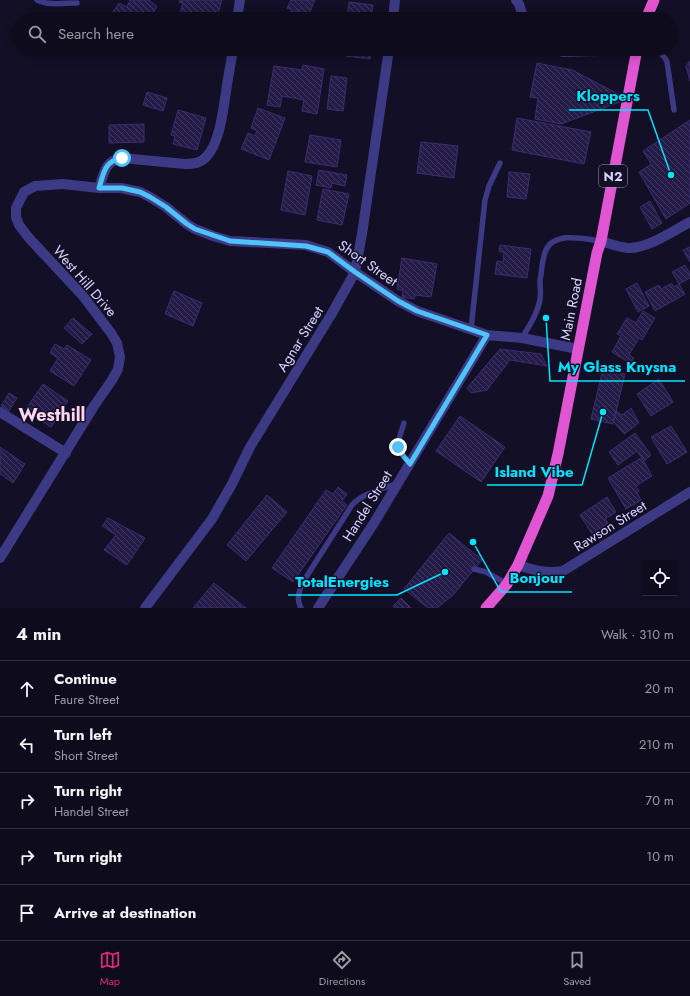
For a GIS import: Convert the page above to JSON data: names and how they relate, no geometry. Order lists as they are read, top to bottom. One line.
{"streets":{"highway":["N2","Main Road"],"street":["Short Street","West Hill Drive","Agnar Street","Handel Street","Rawson Street"]},"crossings":[["Short Street","West Hill Drive"],["Short Street","Main Road"],["Short Street","Agnar Street"],["Short Street","Handel Street"],["Main Road","Rawson Street"]],"districts":["Westhill"],"places":["Kloppers","My Glass Knysna","Island Vibe","Bonjour","TotalEnergies"],"page":{"search":"Search here","heading":["4 min","Walk · 310 m"],"list":[["Continue","Faure Street","20 m"],["Turn left","Short Street","210 m"],["Turn right","Handel Street","70 m"],["Turn right","10 m"],"Arrive at destination"],"nav":["Map","Directions","Saved"]}}
